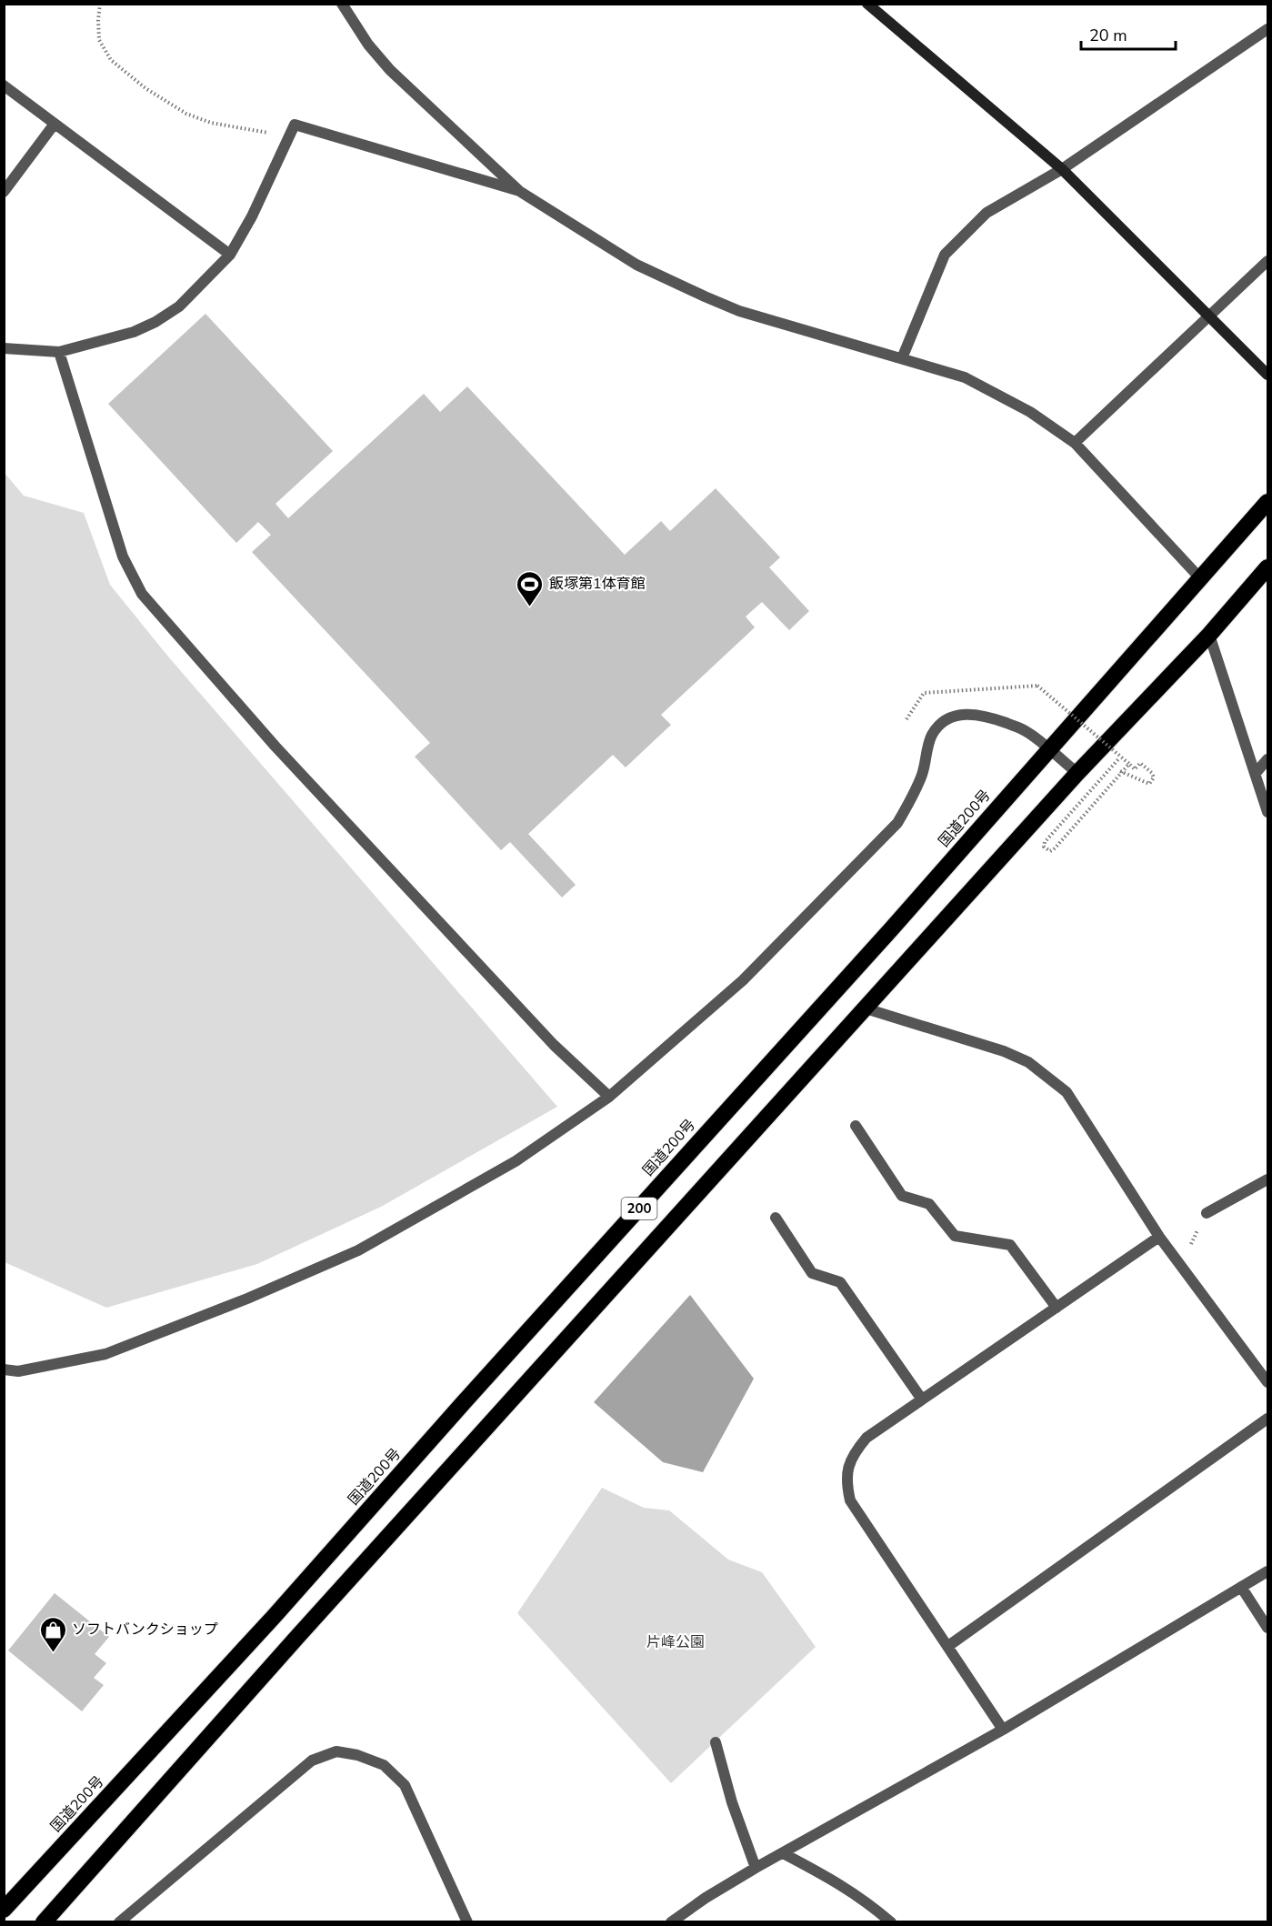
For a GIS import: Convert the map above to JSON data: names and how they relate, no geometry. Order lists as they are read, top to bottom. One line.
{"streets":{"highway":["国道200号","200"]},"parks":["片峰公園"],"places":{"sports":["飯塚第1体育館"],"shop":["ソフトバンクショップ"]},"scale_bar":"20 m"}
